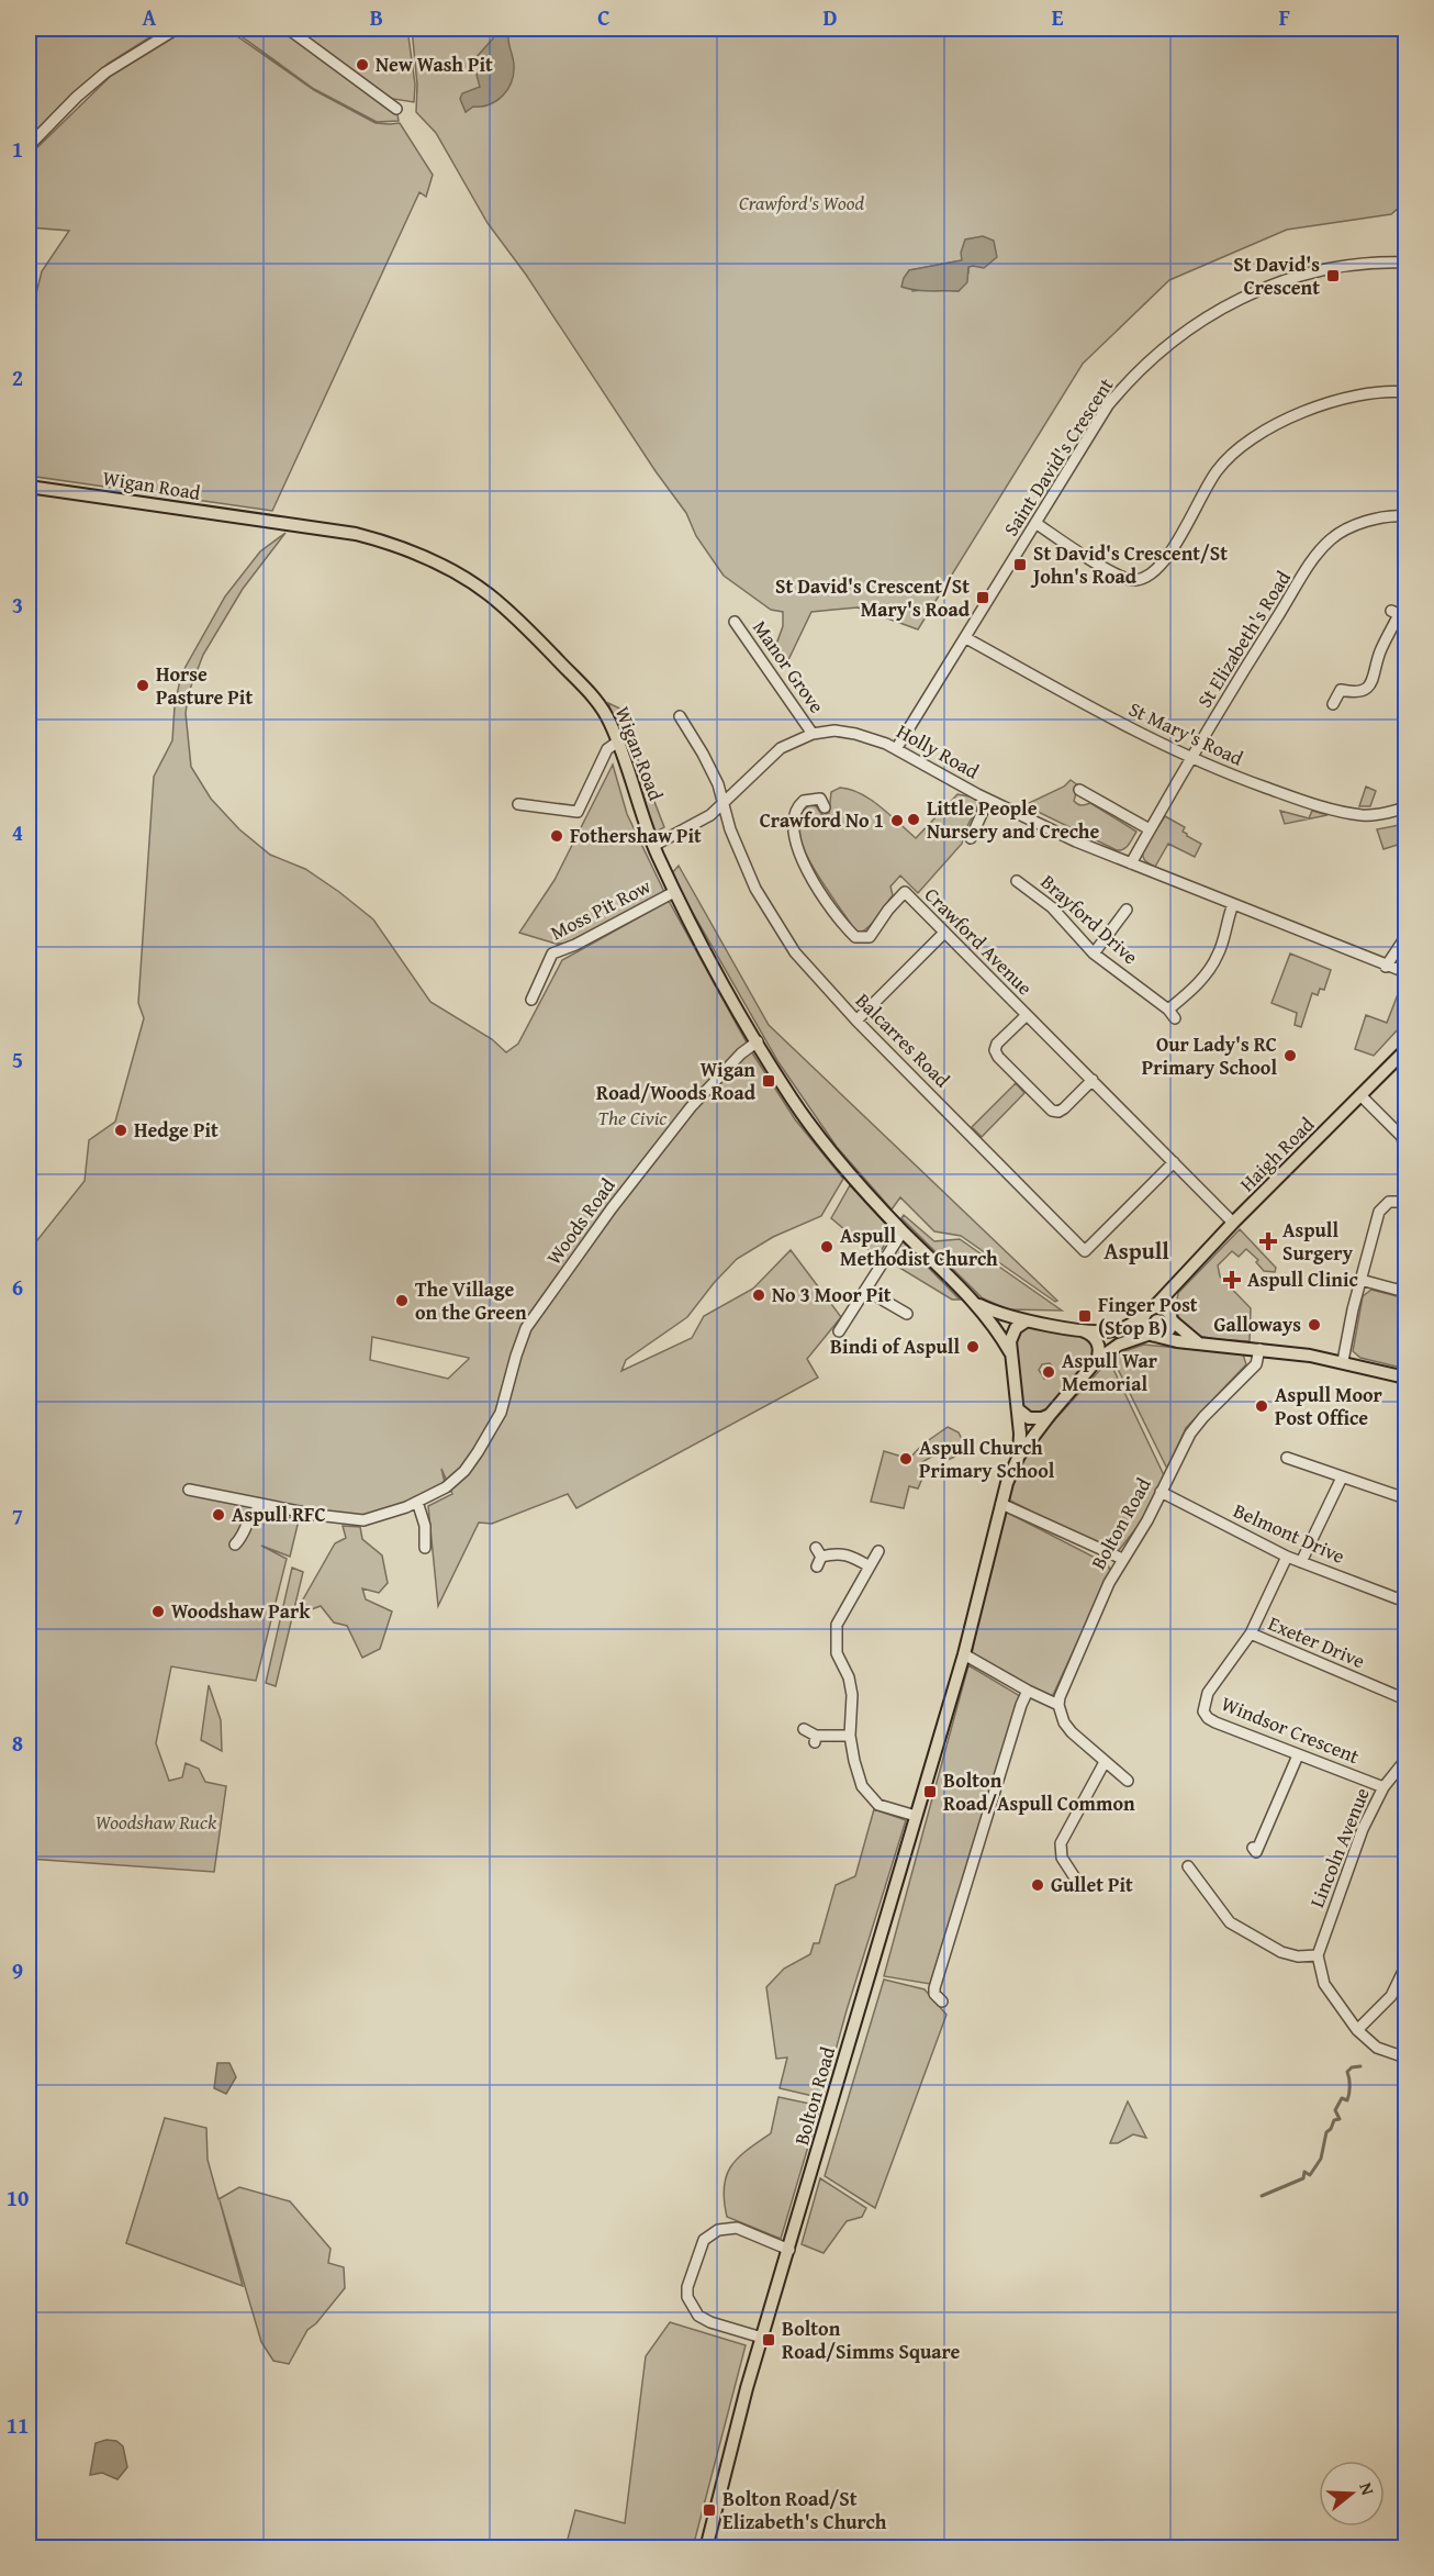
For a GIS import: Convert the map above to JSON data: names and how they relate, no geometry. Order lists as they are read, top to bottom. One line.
{"streets":{"main road":["Wigan Road","Haigh Road","Bolton Road"],"street":["Saint David's Crescent","St Elizabeth's Road","Manor Grove","St Mary's Road","Holly Road","Moss Pit Row","Brayford Drive","Crawford Avenue","Balcarres Road","Woods Road","Belmont Drive","Exeter Drive","Windsor Crescent","Lincoln Avenue"]},"crossings":[["Saint David's Crescent","St Mary's Road"],["Saint David's Crescent","Holly Road"],["Wigan Road","Holly Road"],["Wigan Road","Moss Pit Row"],["Wigan Road","Haigh Road"],["Wigan Road","Woods Road"],["Wigan Road","Bolton Road"],["St Elizabeth's Road","St Mary's Road"],["St Elizabeth's Road","Holly Road"],["Manor Grove","Holly Road"],["Holly Road","Brayford Drive"],["Holly Road","Balcarres Road"],["Crawford Avenue","Balcarres Road"],["Crawford Avenue","Haigh Road"],["Haigh Road","Bolton Road"],["Bolton Road","Belmont Drive"],["Belmont Drive","Windsor Crescent"],["Exeter Drive","Windsor Crescent"],["Windsor Crescent","Lincoln Avenue"]],"districts":["Aspull"],"parks":["Crawford's Wood","The Civic","Woodshaw Ruck"],"places":{"other":["New Wash Pit","Horse Pasture Pit","Little People Nursery and Creche","Crawford No 1","Fothershaw Pit","Our Lady's RC Primary School","Hedge Pit","Aspull Methodist Church","No 3 Moor Pit","The Village on the Green","Galloways","Bindi of Aspull","Aspull War Memorial","Aspull Moor Post Office","Aspull Church Primary School","Aspull RFC","Woodshaw Park","Gullet Pit"],"transit":["St David's Crescent","St David's Crescent/St John's Road","St David's Crescent/St Mary's Road","Wigan Road/Woods Road","Finger Post (Stop B)","Bolton Road/Aspull Common","Bolton Road/Simms Square","Bolton Road/St Elizabeth's Church"],"health":["Aspull Surgery","Aspull Clinic"]},"north":"right","grid":{"columns":["A","B","C","D","E","F"],"rows":["1","2","3","4","5","6","7","8","9","10","11"]}}
